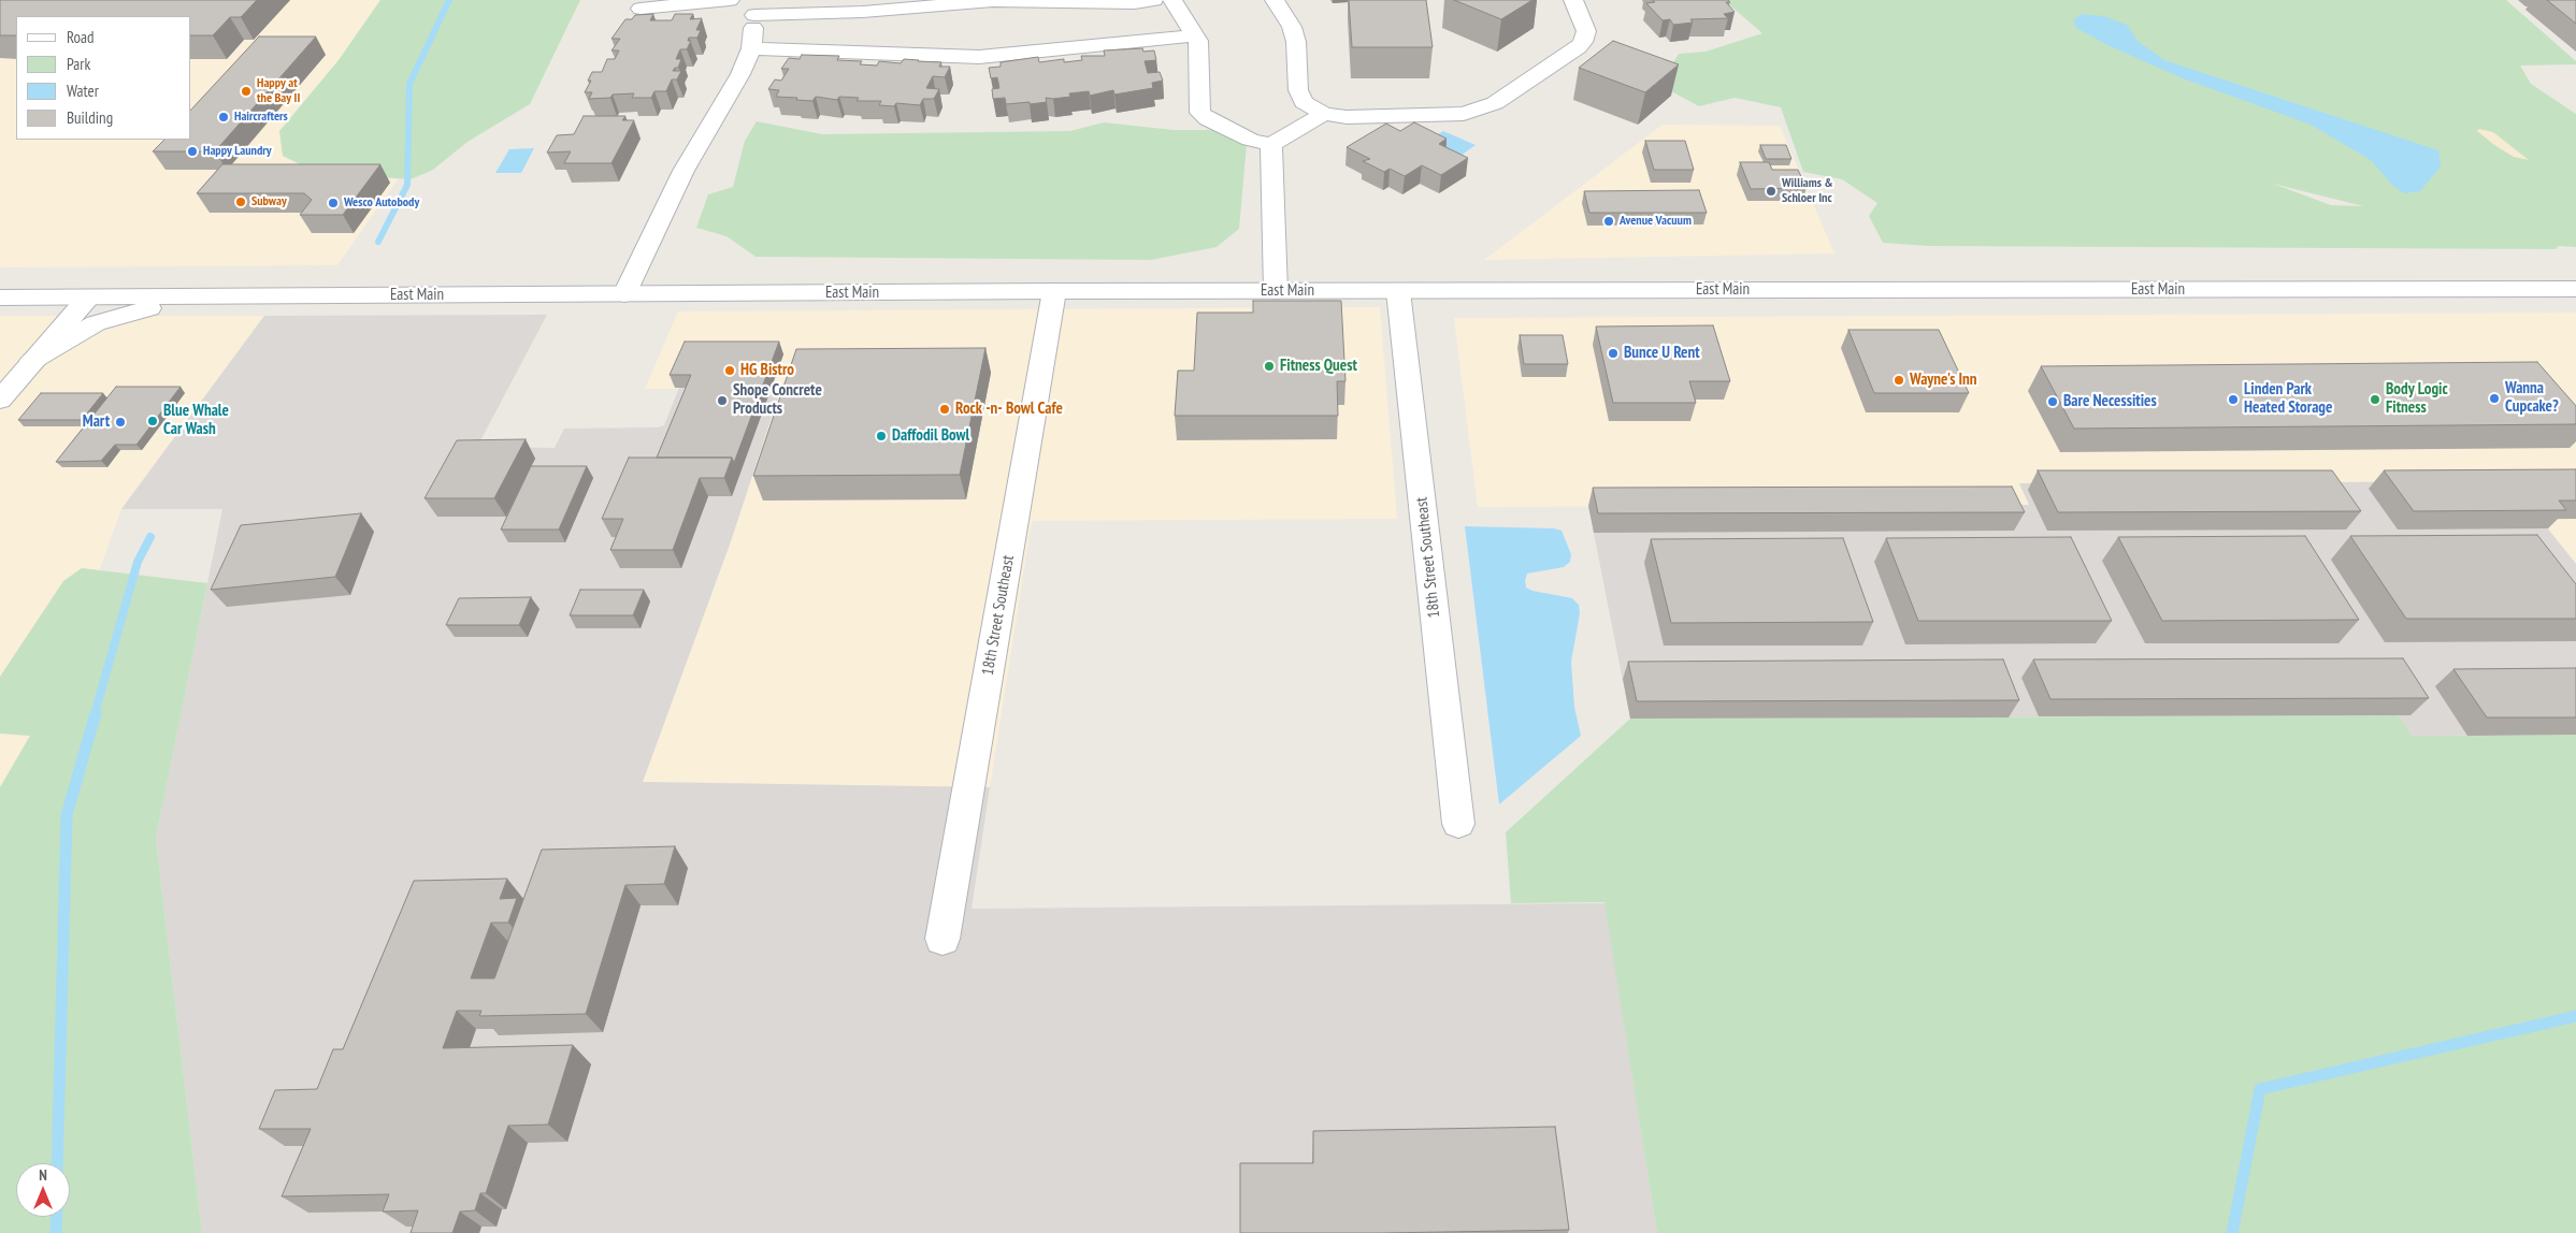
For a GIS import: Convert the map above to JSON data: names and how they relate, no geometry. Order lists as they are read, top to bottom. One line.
{"streets":{"street":["East Main","18th Street Southeast"]},"crossings":[["East Main","18th Street Southeast"]],"places":["Happy at the Bay II","Haircrafters","Happy Laundry","Williams & Schloer Inc","Subway","Wesco Autobody","Avenue Vacuum","Bunce U Rent","Fitness Quest","HG Bistro","Wayne's Inn","Wanna Cupcake?","Linden Park Heated Storage","Body Logic Fitness","Shope Concrete Products","Bare Necessities","Rock -n- Bowl Cafe","Blue Whale Car Wash","Mart","Daffodil Bowl"],"legend":["Road","Park","Water","Building"],"north":"top"}
